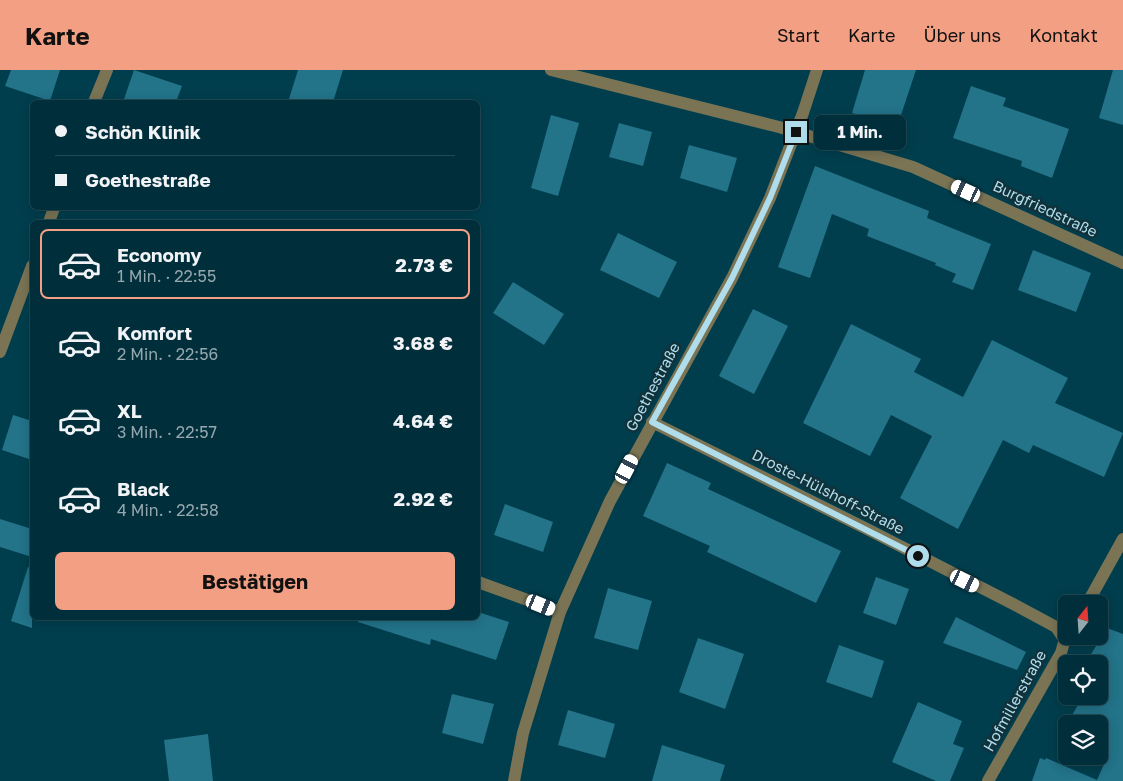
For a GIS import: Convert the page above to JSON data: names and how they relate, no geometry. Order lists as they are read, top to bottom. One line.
{"streets":{"street":["Burgfriedstraße","Goethestraße","Droste-Hülshoff-Straße","Hofmillerstraße"]},"crossings":[["Burgfriedstraße","Goethestraße"],["Goethestraße","Droste-Hülshoff-Straße"]],"north":"top","page":{"header":"Karte","nav":["Start","Karte","Über uns","Kontakt"],"banner":["Schön Klinik","Goethestraße"],"bubble":"1 Min.","list":[{"name":"Economy","note":"1 Min. · 22:55","value":"2.73 €"},{"name":"Komfort","note":"2 Min. · 22:56","value":"3.68 €"},{"name":"XL","note":"3 Min. · 22:57","value":"4.64 €"},{"name":"Black","note":"4 Min. · 22:58","value":"2.92 €"}],"buttons":"Bestätigen"}}
